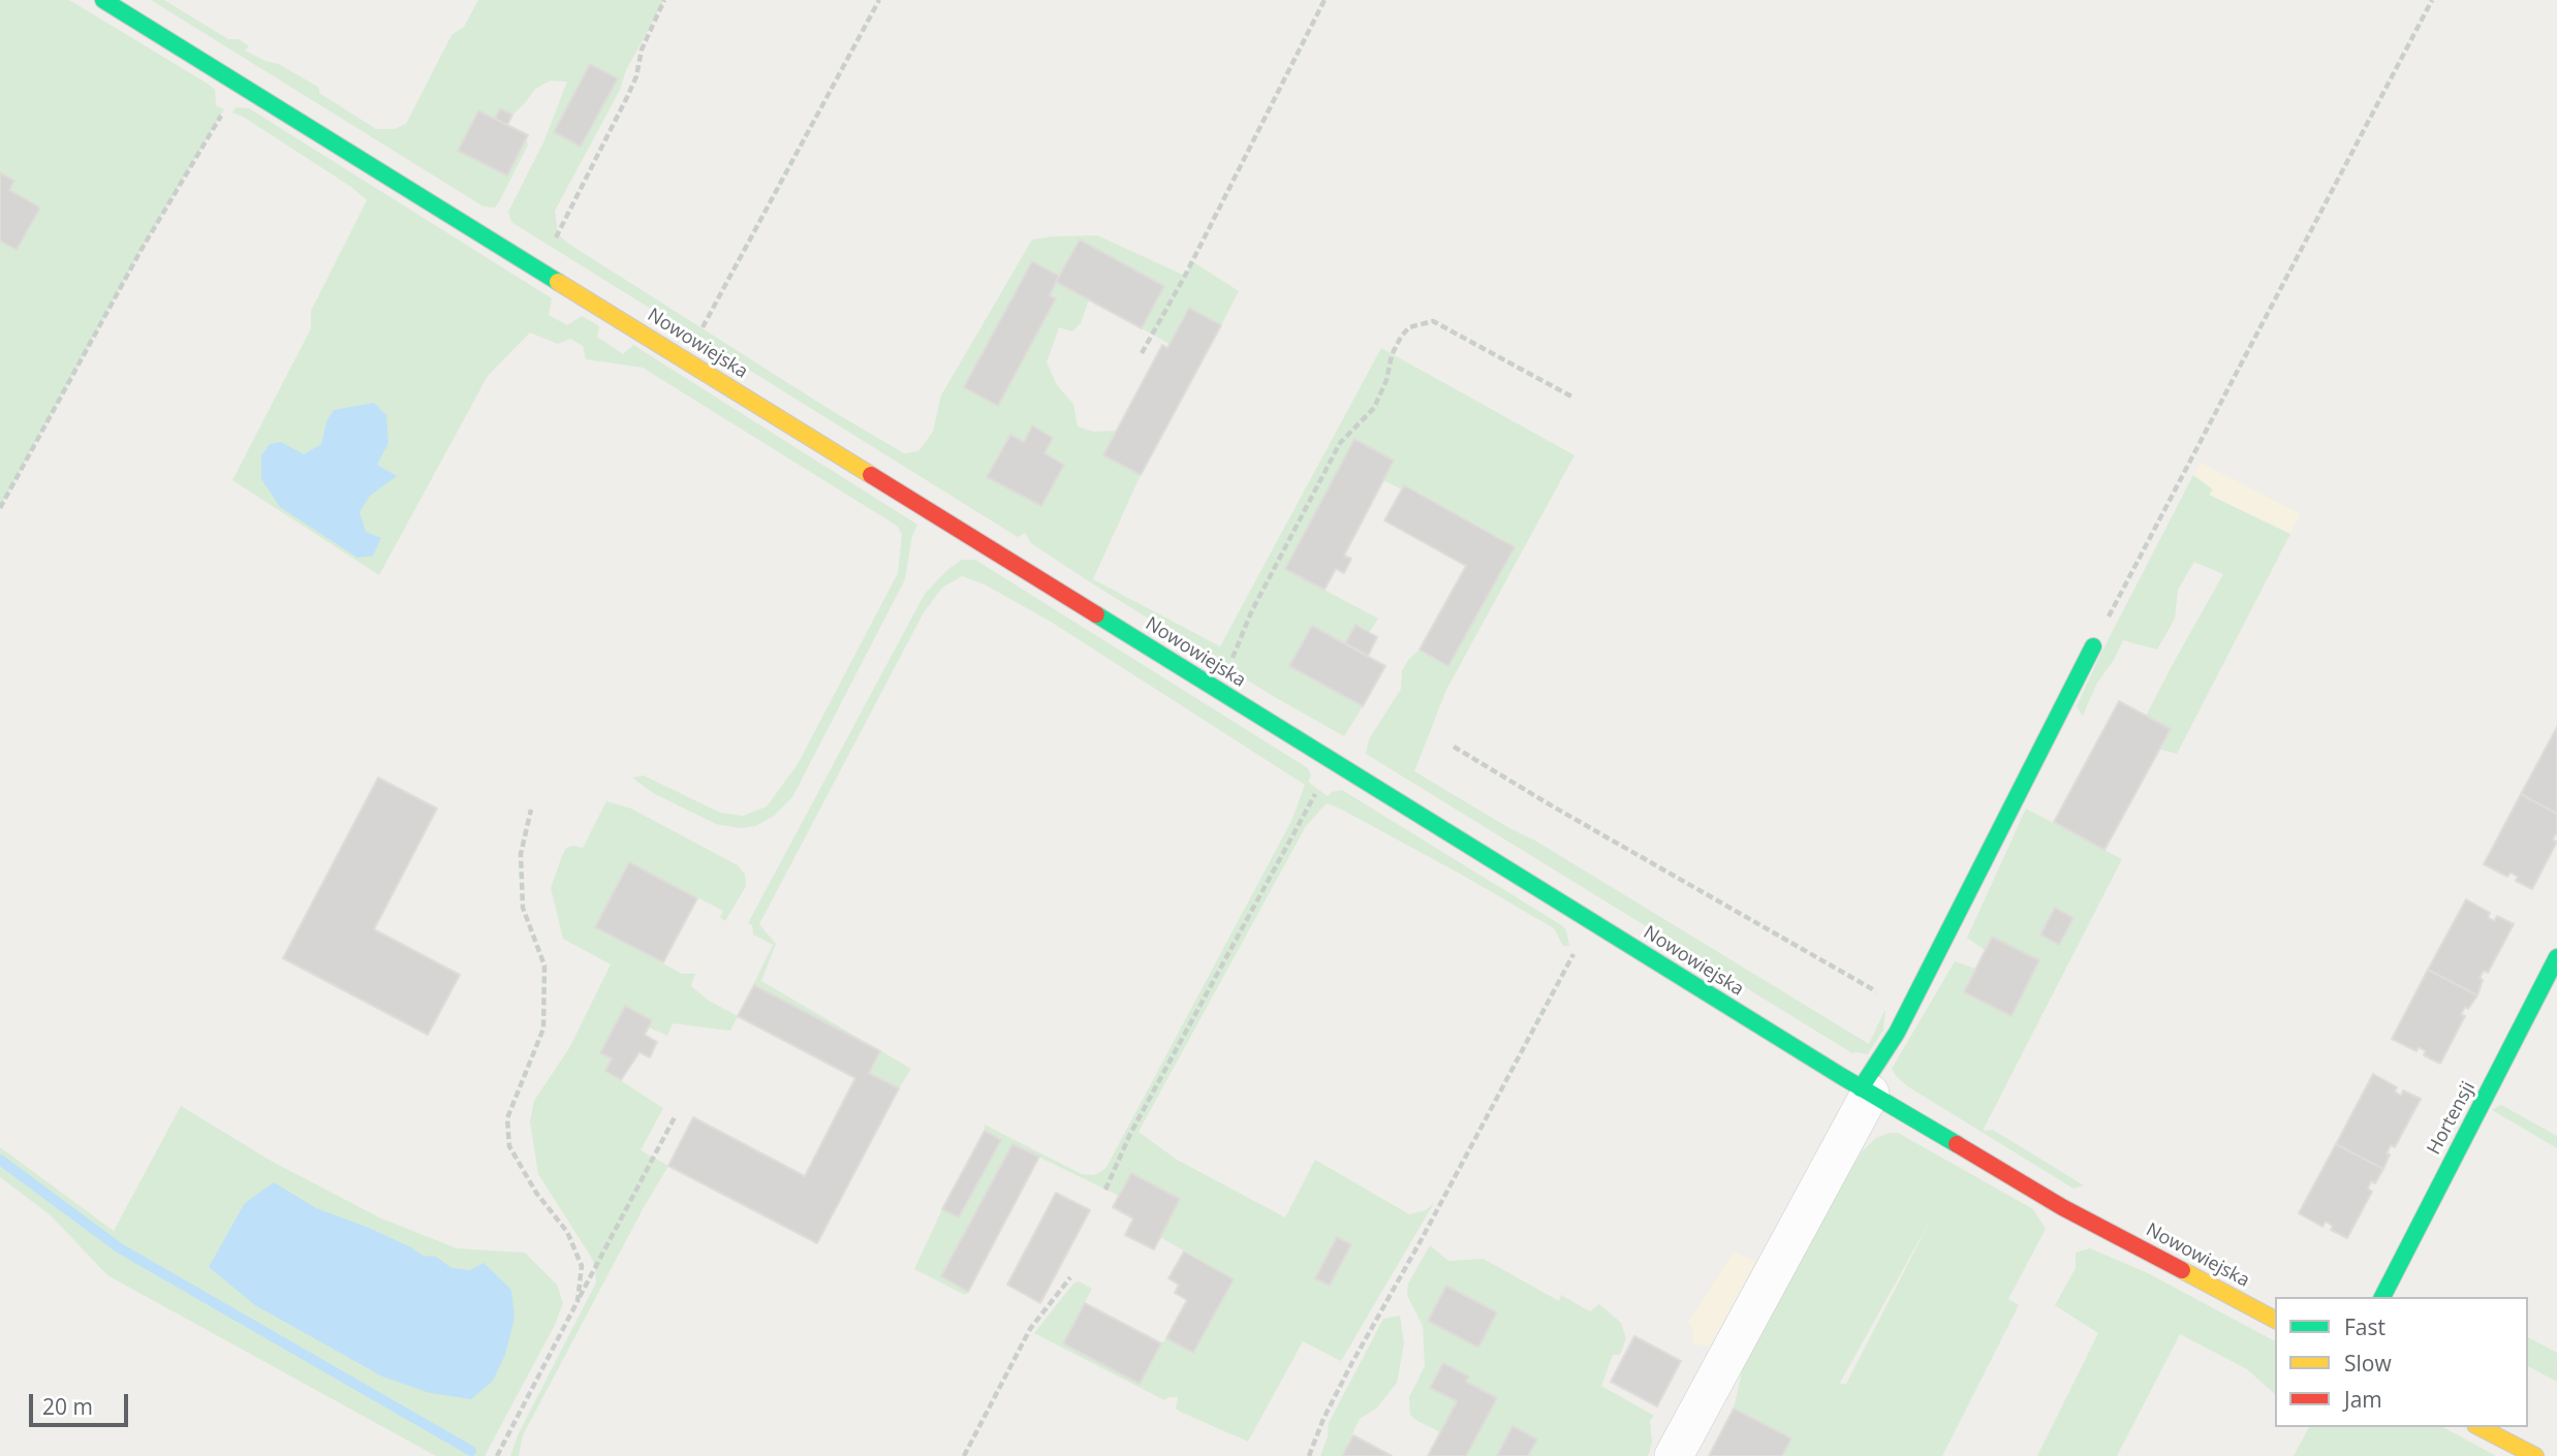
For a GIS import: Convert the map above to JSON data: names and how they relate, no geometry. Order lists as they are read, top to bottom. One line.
{"streets":{"street":["Nowowiejska","Hortensji"]},"legend":["Fast","Slow","Jam"],"scale_bar":"20 m"}
